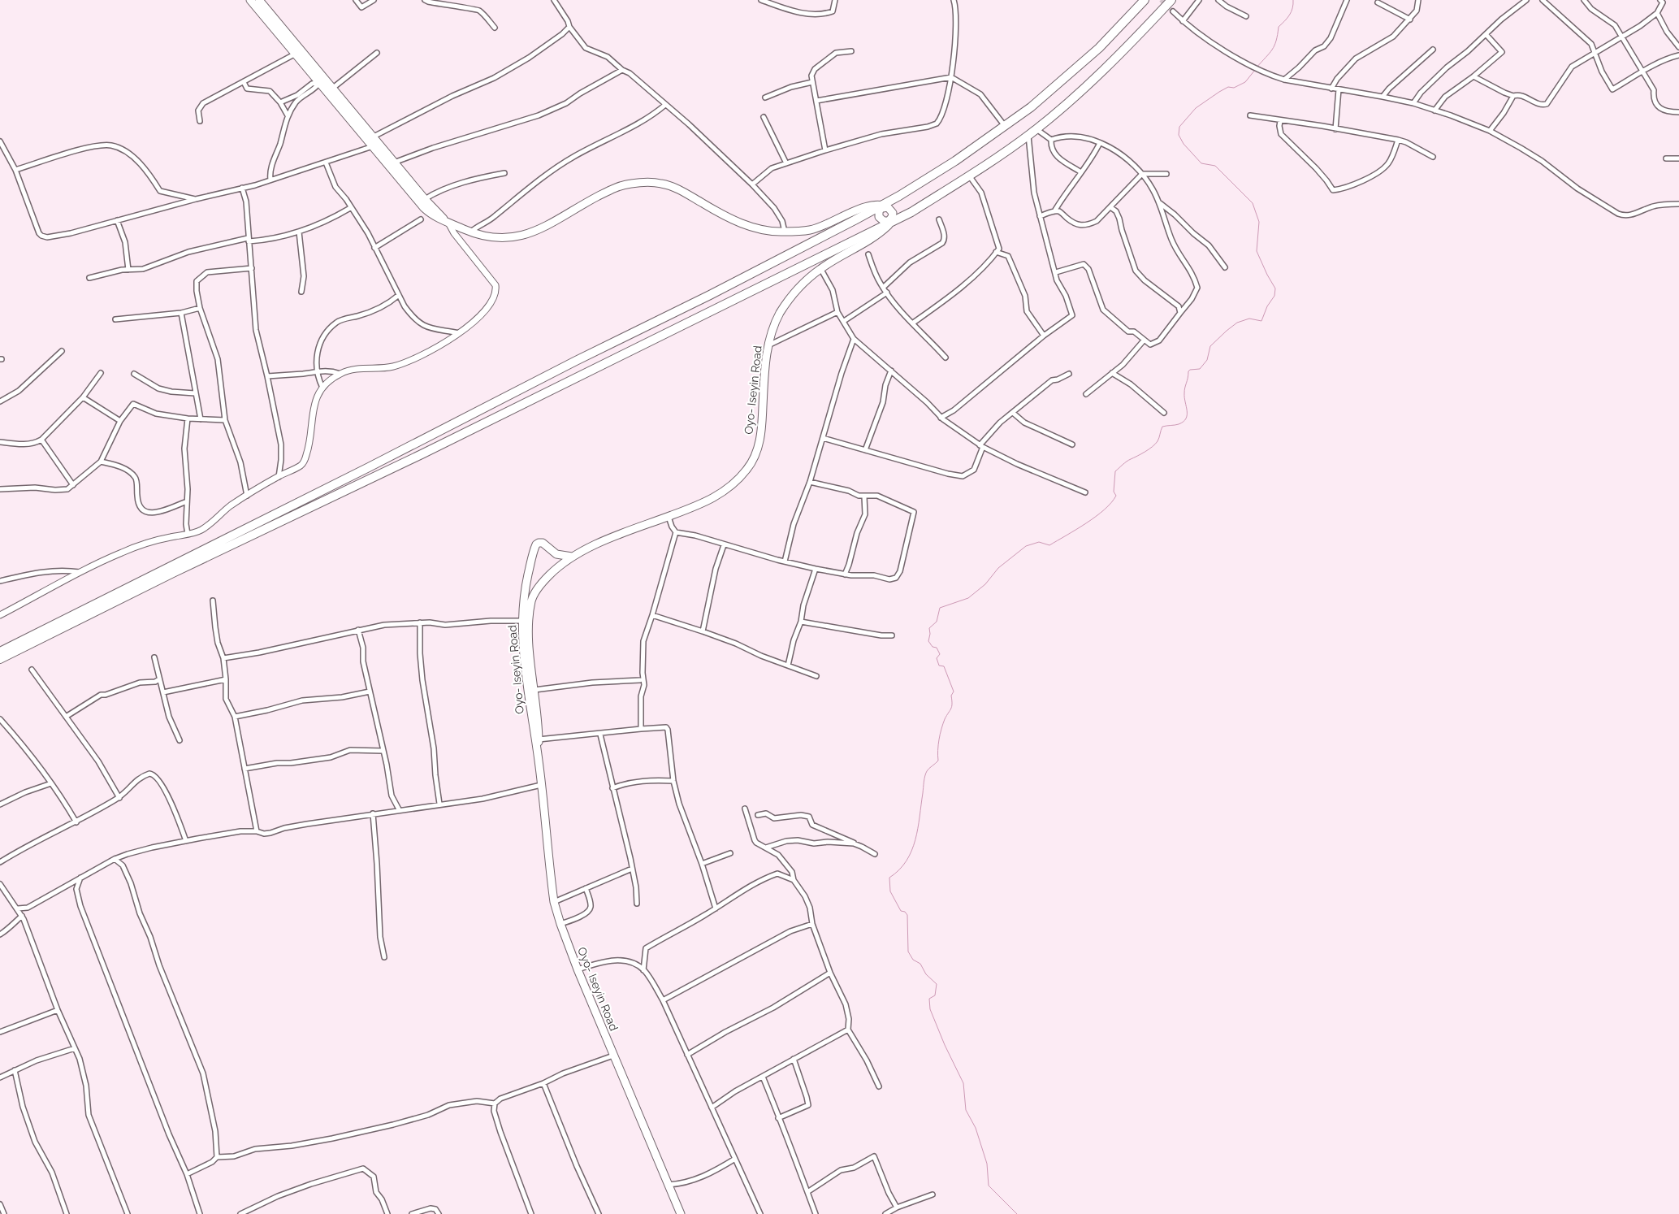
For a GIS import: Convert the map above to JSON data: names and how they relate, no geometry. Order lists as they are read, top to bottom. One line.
{"streets":{"main road":["Oyo- Iseyin Road"]}}
